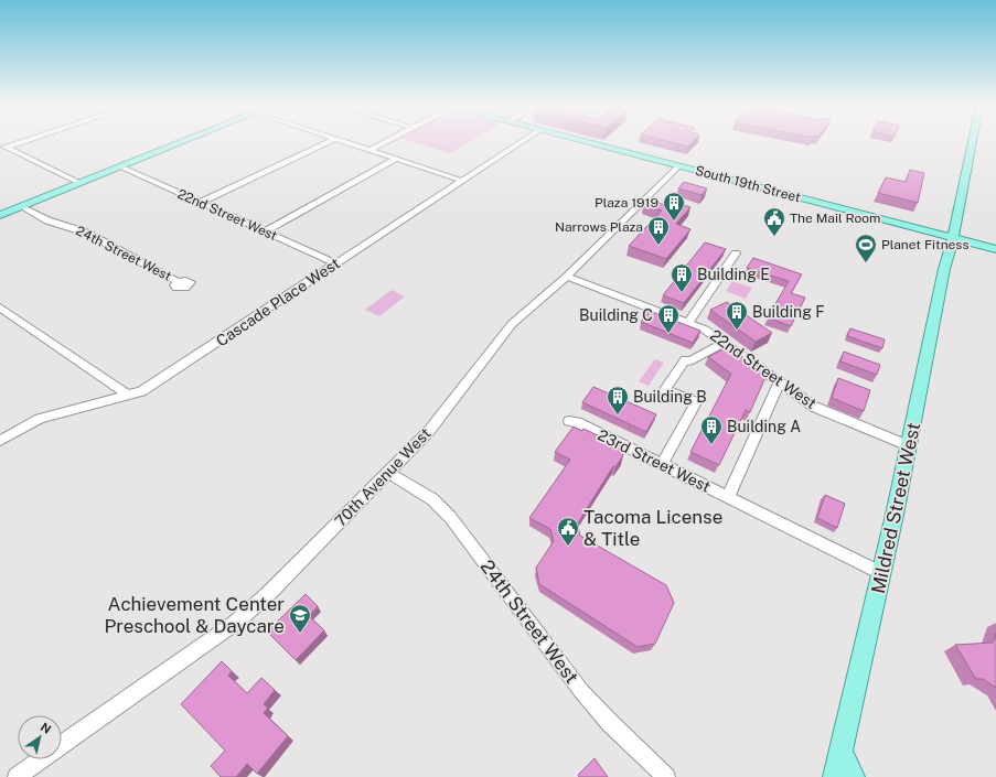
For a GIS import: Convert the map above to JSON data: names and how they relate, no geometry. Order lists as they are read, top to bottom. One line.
{"streets":{"main road":["South 19th Street","Mildred Street West"],"street":["22nd Street West","24th Street West","Cascade Place West","23rd Street West","70th Avenue West"]},"crossings":[["South 19th Street","70th Avenue West"],["South 19th Street","Mildred Street West"],["22nd Street West","Cascade Place West"],["22nd Street West","70th Avenue West"],["22nd Street West","Mildred Street West"],["24th Street West","70th Avenue West"],["23rd Street West","Mildred Street West"]],"places":{"building":["Plaza 1919","Narrows Plaza","Building E","Building F","Building C","Building B","Building A"],"public building":["The Mail Room","Tacoma License & Title"],"sports":["Planet Fitness"],"school or university":["Achievement Center Preschool & Daycare"]},"north":"top right"}
